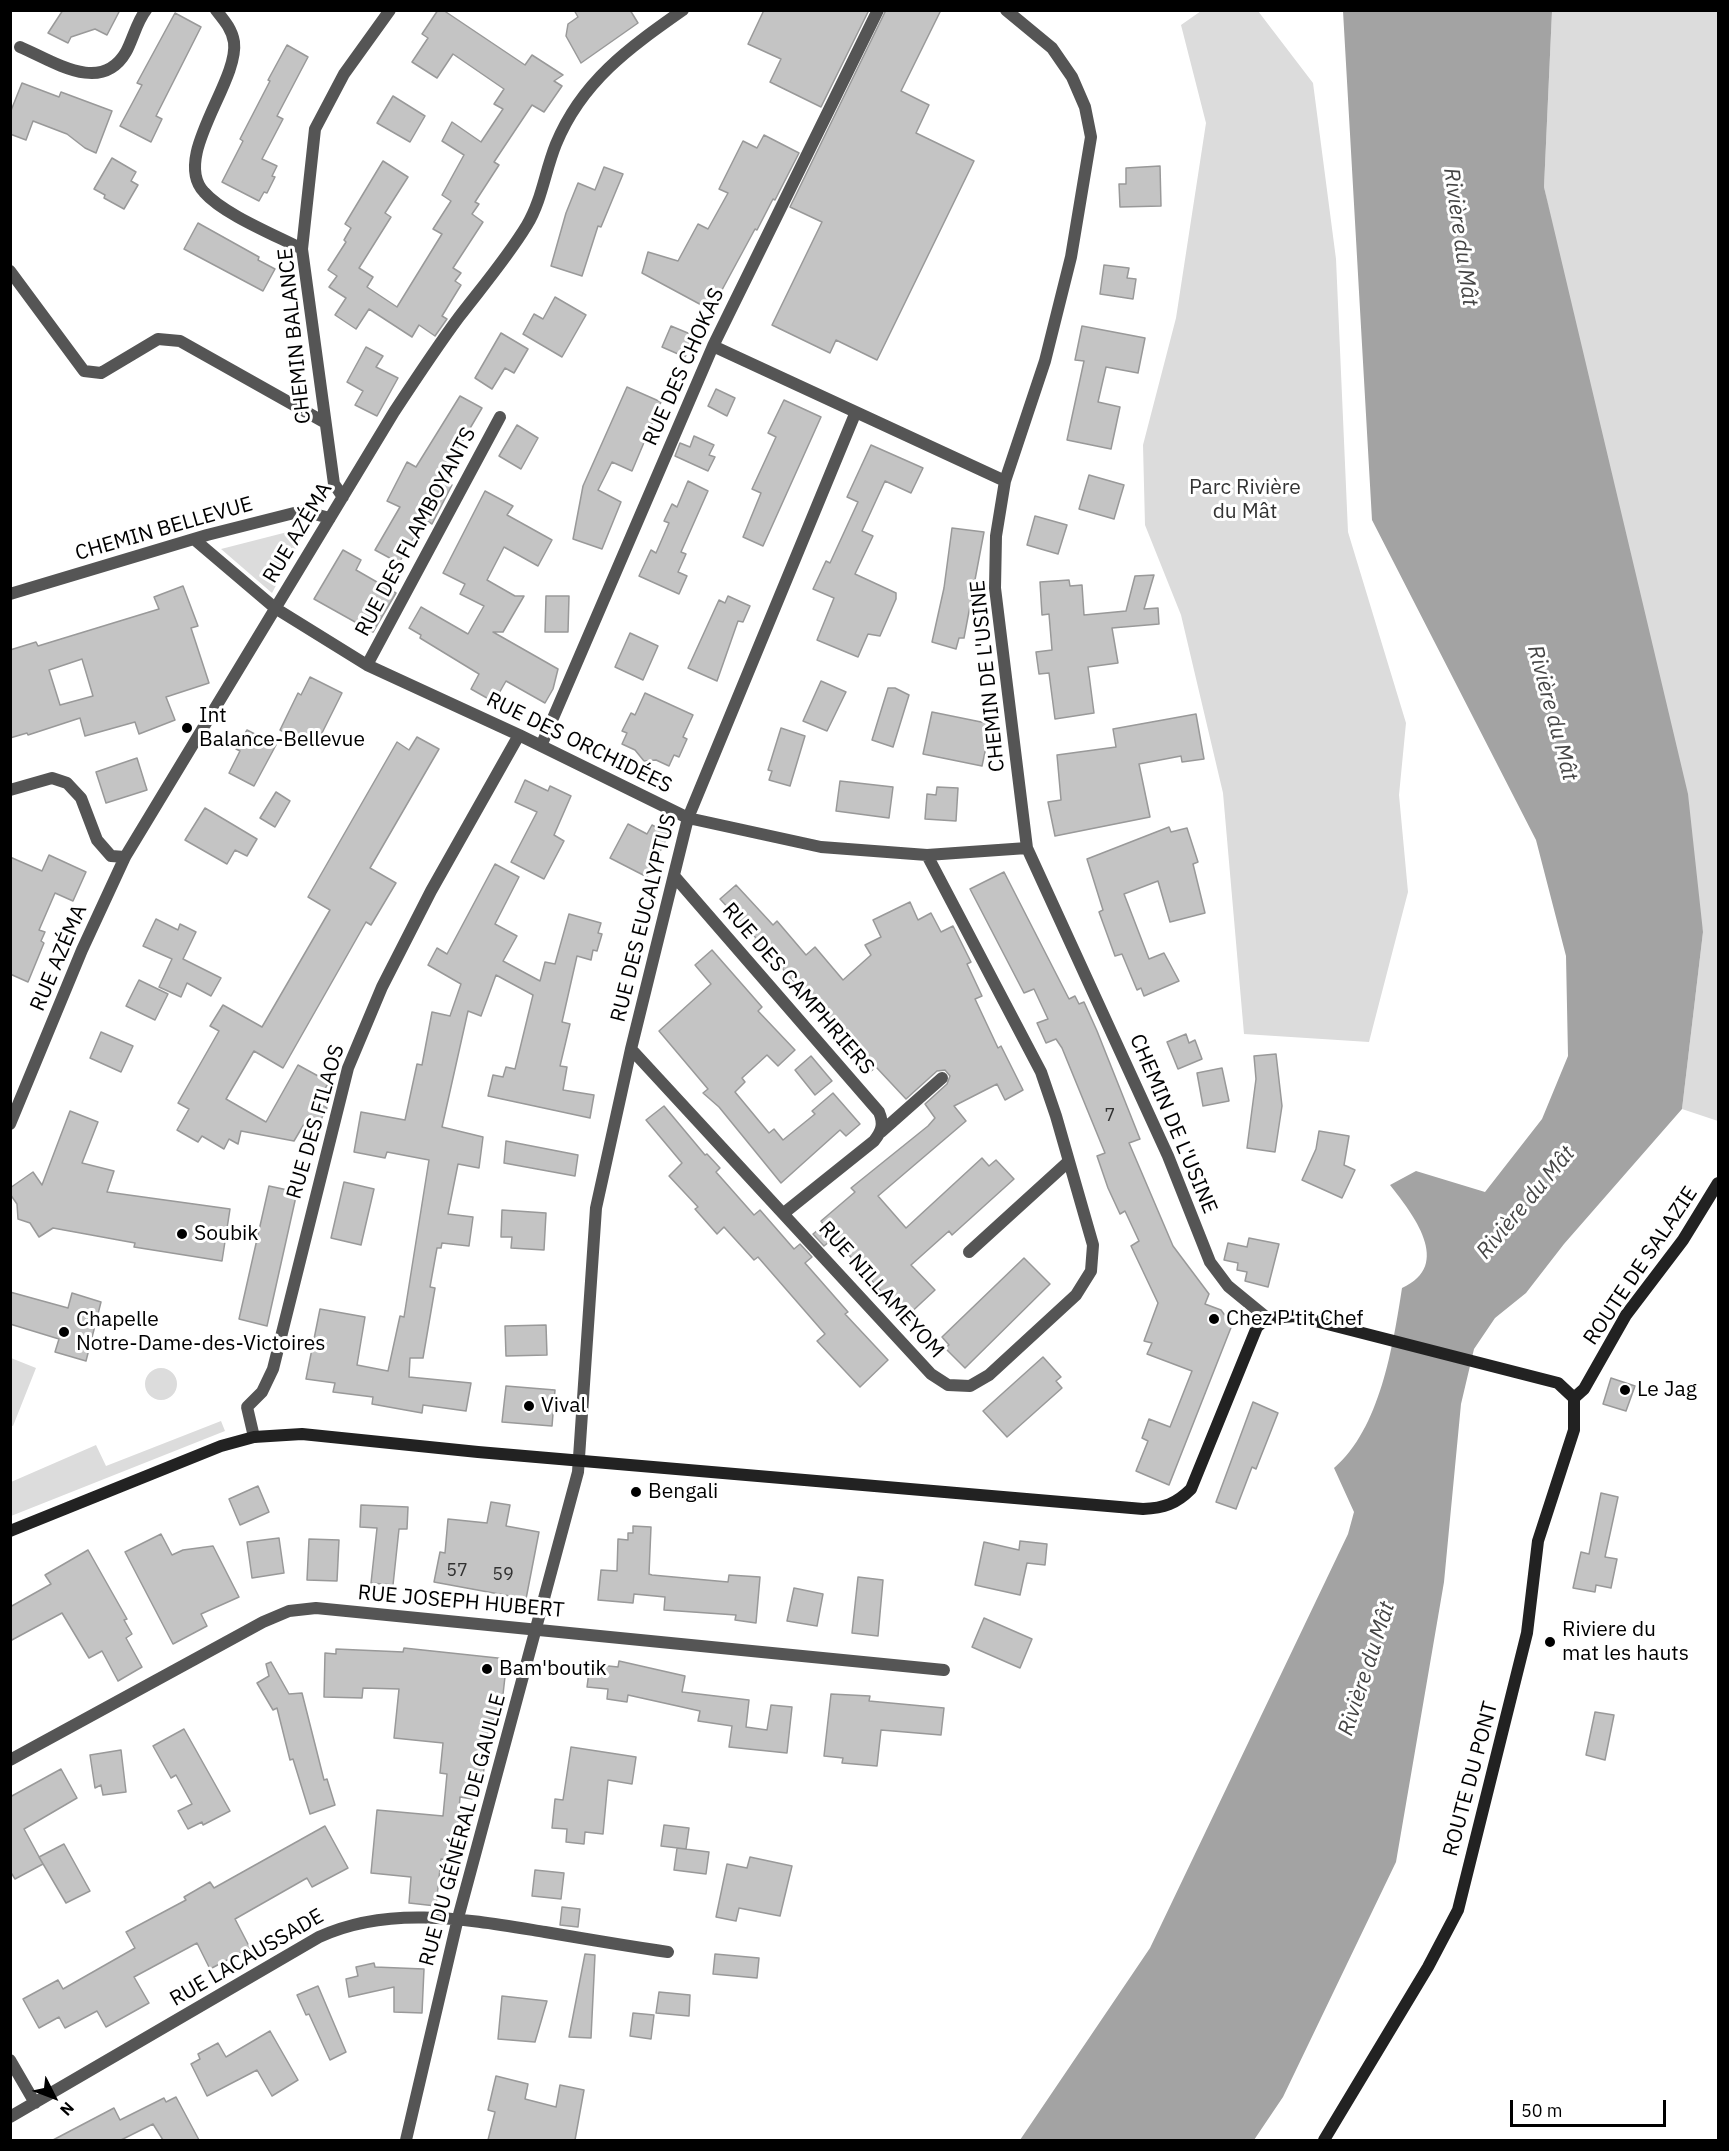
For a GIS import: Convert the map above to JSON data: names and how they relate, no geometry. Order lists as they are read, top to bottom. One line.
{"streets":{"main road":["ROUTE DE SALAZIE","ROUTE DU PONT"],"street":["CHEMIN BALANCE","RUE DES CHOKAS","CHEMIN BELLEVUE","RUE DES FLAMBOYANTS","RUE AZÉMA","CHEMIN DE L'USINE","RUE DES ORCHIDÉES","RUE DES EUCALYPTUS","RUE DES CAMPHRIERS","RUE DES FILAOS","RUE NILLAMEYOM","RUE JOSEPH HUBERT","RUE DU GÉNÉRAL DE GAULLE","RUE LACAUSSADE"]},"crossings":[["CHEMIN BALANCE","RUE AZÉMA"],["RUE DES CHOKAS","RUE DES ORCHIDÉES"],["CHEMIN BELLEVUE","RUE AZÉMA"],["CHEMIN BELLEVUE","RUE DES ORCHIDÉES"],["RUE DES FLAMBOYANTS","RUE DES ORCHIDÉES"],["RUE AZÉMA","RUE DES ORCHIDÉES"],["CHEMIN DE L'USINE","RUE DES ORCHIDÉES"],["RUE DES ORCHIDÉES","RUE DES EUCALYPTUS"],["RUE DES ORCHIDÉES","RUE DES FILAOS"],["RUE DES ORCHIDÉES","RUE NILLAMEYOM"],["RUE DES EUCALYPTUS","RUE DES CAMPHRIERS"],["RUE DES EUCALYPTUS","RUE NILLAMEYOM"],["RUE DES EUCALYPTUS","RUE DU GÉNÉRAL DE GAULLE"],["ROUTE DE SALAZIE","ROUTE DU PONT"],["RUE JOSEPH HUBERT","RUE DU GÉNÉRAL DE GAULLE"],["RUE DU GÉNÉRAL DE GAULLE","RUE LACAUSSADE"]],"water":["Rivière du Mât"],"parks":["Parc Rivière du Mât"],"places":["Int Balance-Bellevue","Soubik","Chez P'tit Chef","Chapelle Notre-Dame-des-Victoires","Le Jag","Vival","Bengali","Riviere du mat les hauts","Bam'boutik"],"house_numbers":["7","57","59"],"scale_bar":"50 m","north":"bottom right"}
